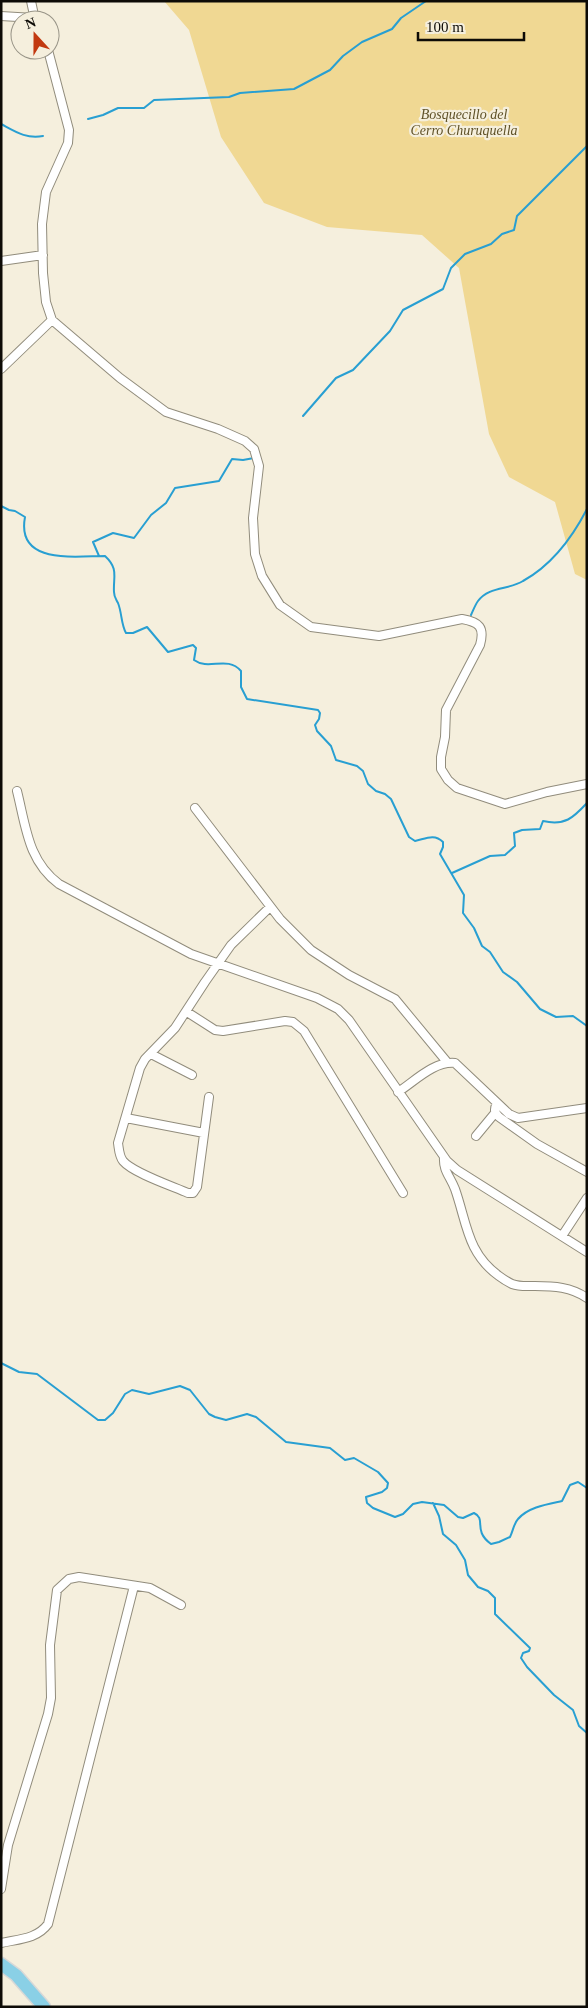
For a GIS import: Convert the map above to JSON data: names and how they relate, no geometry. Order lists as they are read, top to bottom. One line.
{"parks":["Bosquecillo del Cerro Churuquella"],"scale_bar":"100 m","north":"top"}
